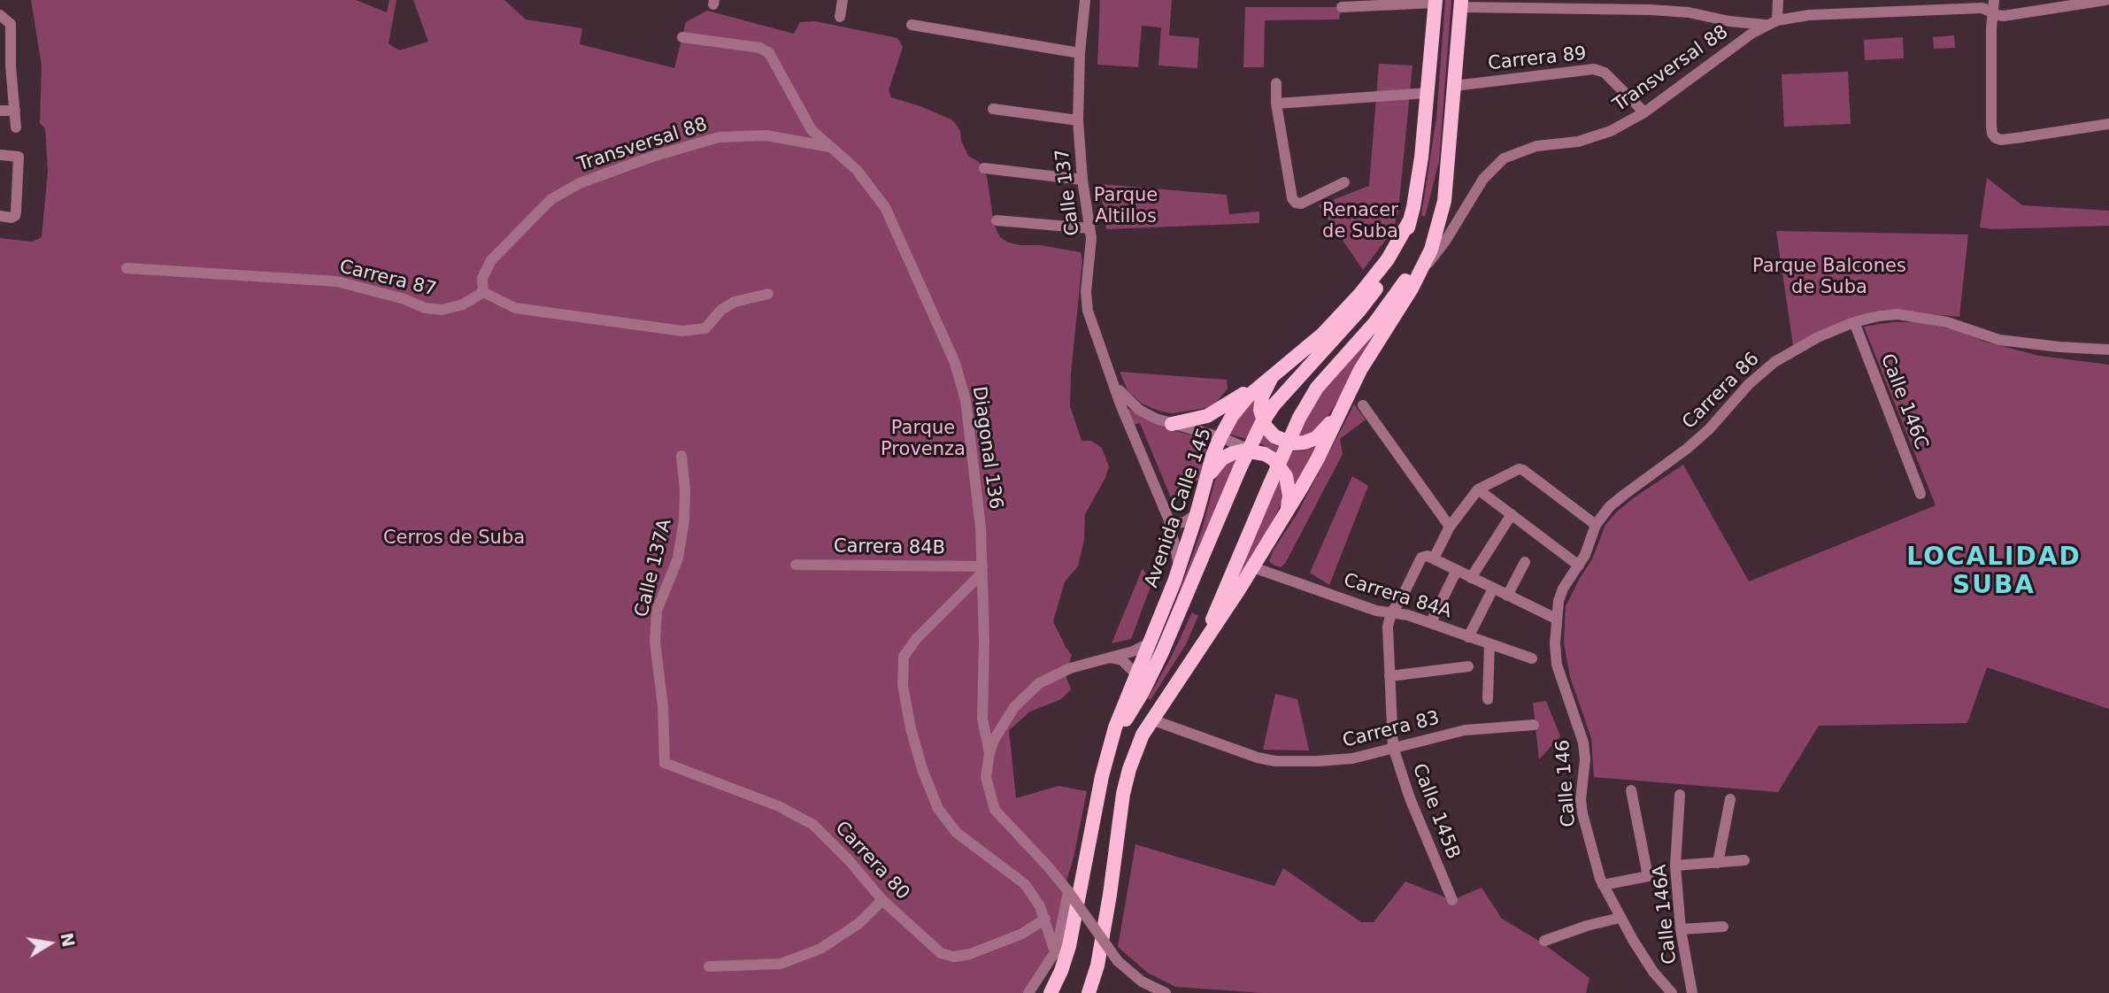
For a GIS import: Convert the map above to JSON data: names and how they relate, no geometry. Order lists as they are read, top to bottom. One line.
{"streets":{"main road":["Avenida Calle 145"],"street":["Carrera 89","Transversal 88","Calle 137","Carrera 87","Carrera 86","Calle 146C","Diagonal 136","Carrera 84B","Calle 137A","Carrera 84A","Carrera 83","Calle 146","Calle 145B","Carrera 80","Calle 146A"]},"crossings":[["Carrera 89","Transversal 88"],["Transversal 88","Carrera 87"],["Transversal 88","Diagonal 136"],["Calle 137","Avenida Calle 145"],["Carrera 86","Calle 146C"],["Carrera 86","Calle 146"],["Diagonal 136","Avenida Calle 145"],["Diagonal 136","Carrera 84B"],["Calle 137A","Carrera 80"],["Carrera 84A","Calle 145B"],["Carrera 83","Calle 145B"]],"districts":["LOCALIDAD SUBA"],"parks":["Parque Altillos","Renacer de Suba","Parque Balcones de Suba","Parque Provenza","Cerros de Suba"],"north":"right"}
